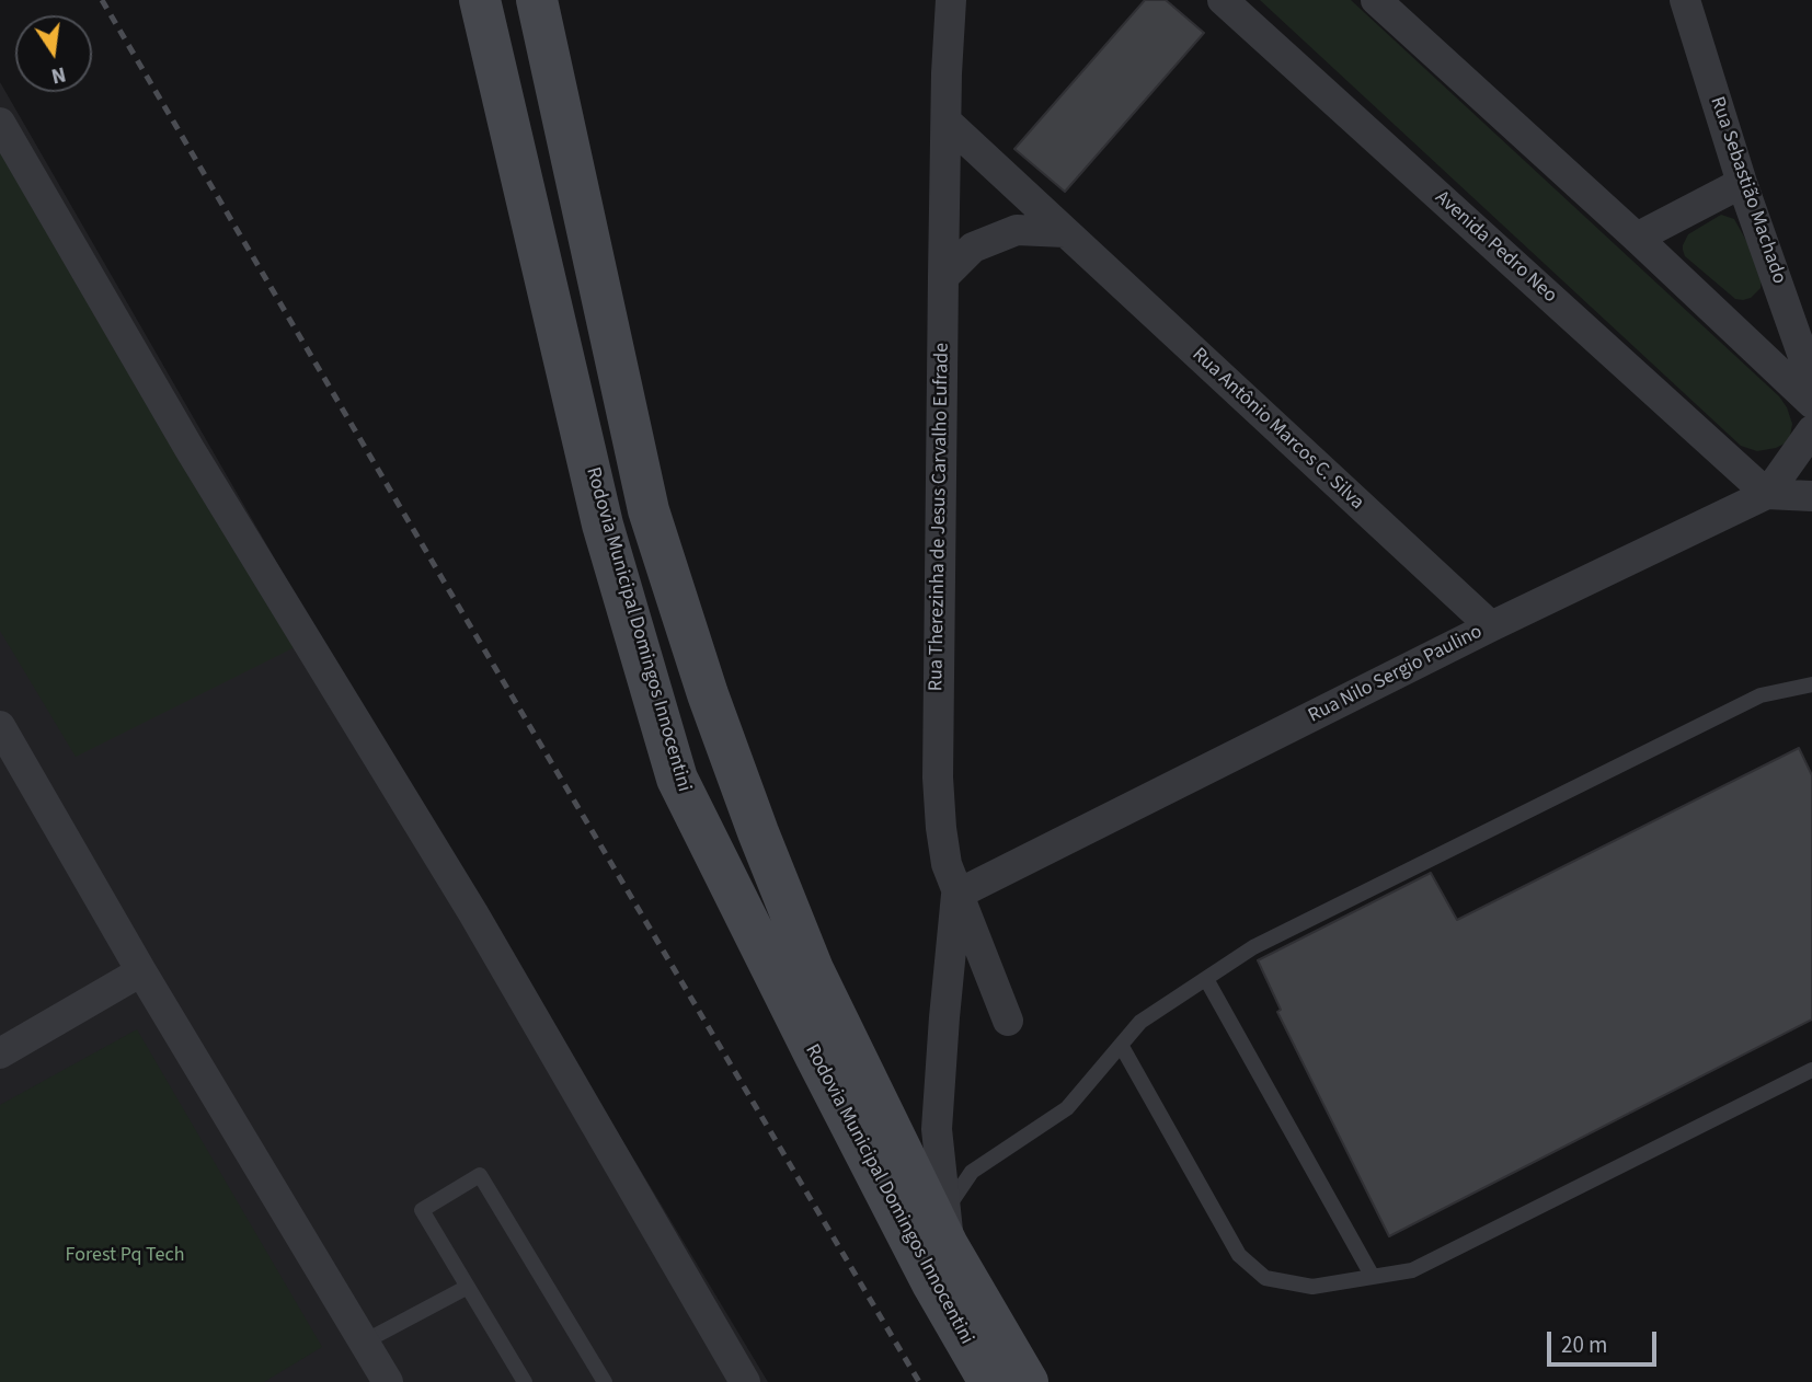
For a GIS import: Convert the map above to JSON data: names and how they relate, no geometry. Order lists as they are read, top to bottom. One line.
{"streets":{"main road":["Rodovia Municipal Domingos Innocentini"],"street":["Rua Sebastião Machado","Avenida Pedro Neo","Rua Antônio Marcos C. Silva","Rua Therezinha de Jesus Carvalho Eufrade","Rua Nilo Sergio Paulino"]},"crossings":[["Avenida Pedro Neo","Rua Nilo Sergio Paulino"],["Rua Antônio Marcos C. Silva","Rua Therezinha de Jesus Carvalho Eufrade"],["Rua Antônio Marcos C. Silva","Rua Nilo Sergio Paulino"],["Rua Therezinha de Jesus Carvalho Eufrade","Rua Nilo Sergio Paulino"]],"parks":["Forest Pq Tech"],"scale_bar":"20 m","north":"bottom"}
